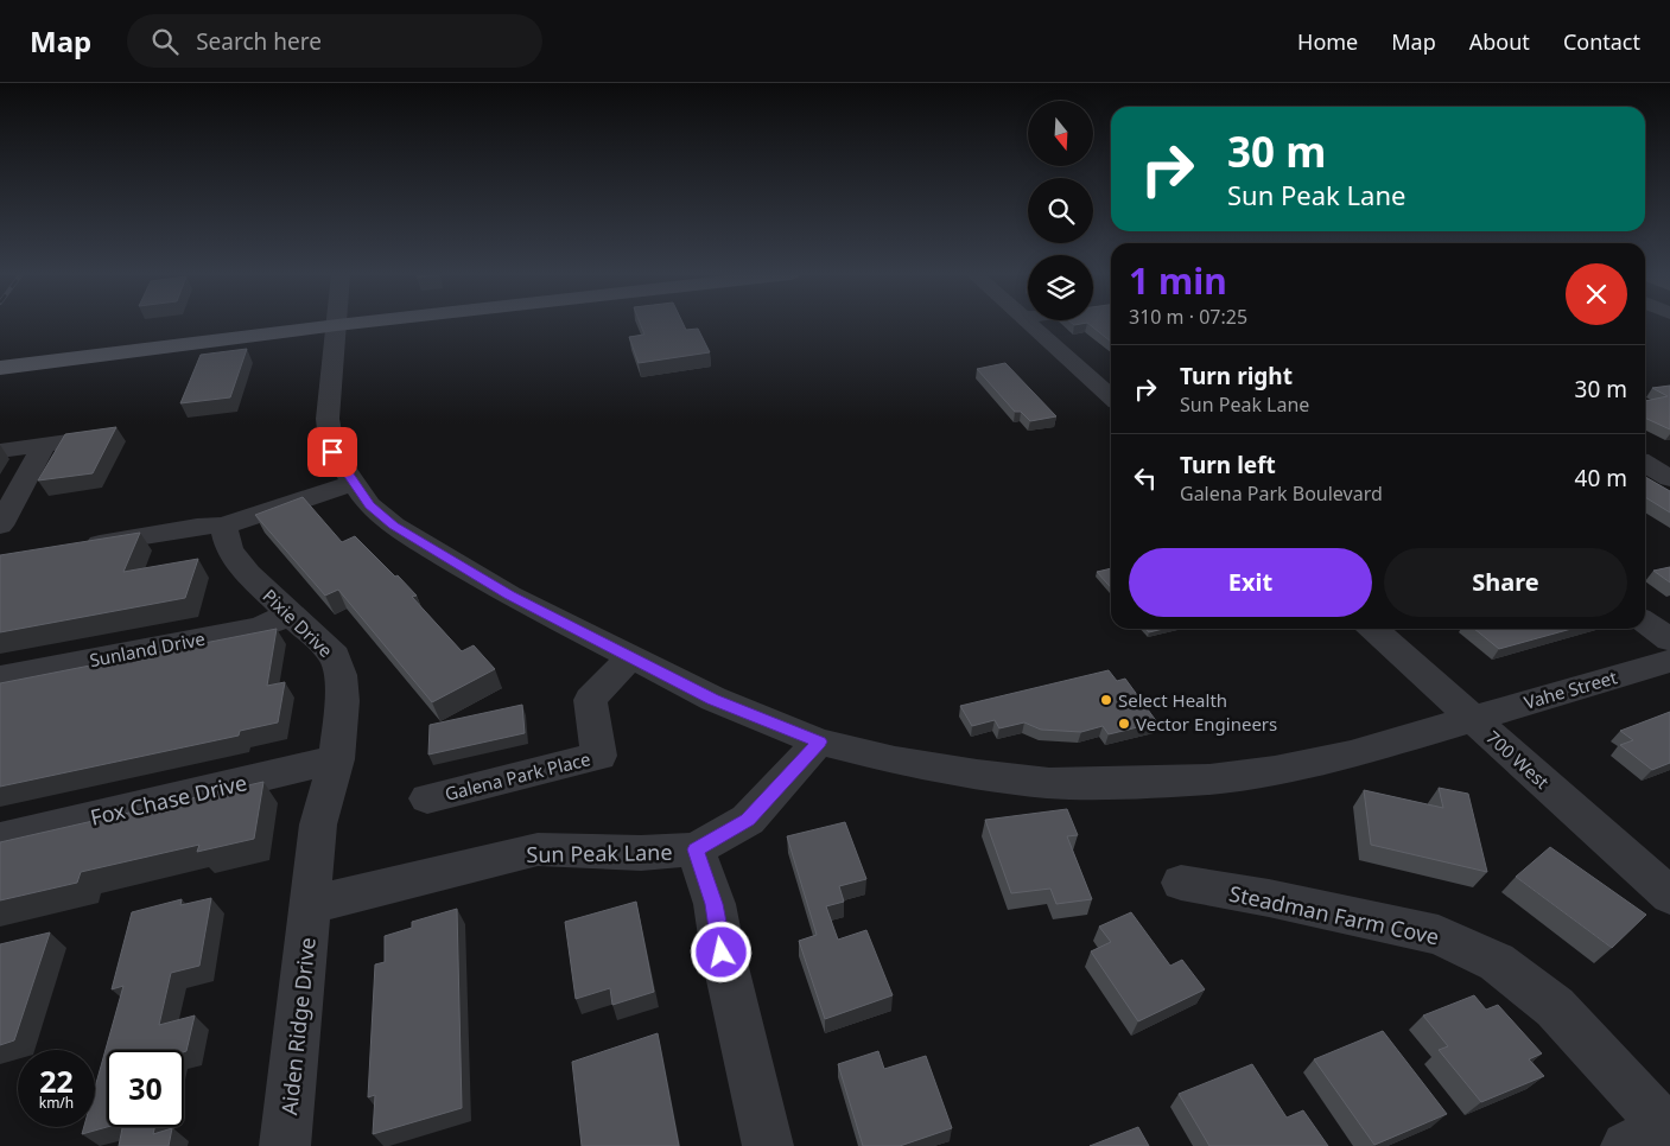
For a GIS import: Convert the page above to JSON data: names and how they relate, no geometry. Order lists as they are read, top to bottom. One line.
{"streets":{"street":["Pixie Drive","Sunland Drive","Vahe Street","700 West","Galena Park Place","Fox Chase Drive","Sun Peak Lane","Steadman Farm Cove","Aiden Ridge Drive"]},"crossings":[["Pixie Drive","Sunland Drive"],["Pixie Drive","Fox Chase Drive"],["Pixie Drive","Sun Peak Lane"],["Pixie Drive","Aiden Ridge Drive"],["Vahe Street","700 West"],["Vahe Street","Galena Park Place"],["Vahe Street","Sun Peak Lane"],["Sun Peak Lane","Aiden Ridge Drive"]],"places":["Select Health","Vector Engineers"],"north":"bottom","page":{"header":"Map","search":"Search here","nav":["Home","Map","About","Contact"],"turn":["30 m","Sun Peak Lane"],"heading":["1 min","310 m · 07:25"],"list":[{"name":"Turn right","note":"Sun Peak Lane","value":"30 m"},{"name":"Turn left","note":"Galena Park Boulevard","value":"40 m"}],"buttons":["Exit","Share"],"speed":"22 km/h","limit":"30"}}
